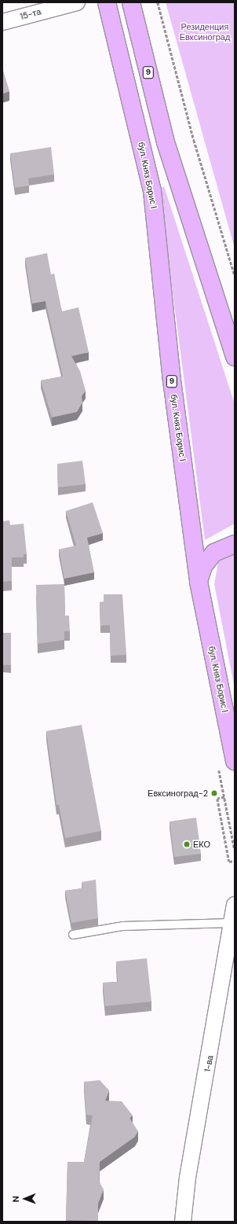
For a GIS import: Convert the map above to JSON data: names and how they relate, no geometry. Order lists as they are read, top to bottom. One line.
{"streets":{"highway":["9","бул. Княз Борис I"],"street":["15-та","1-ва"]},"parks":["Резиденция Евксиноград"],"places":["Евксиноград-2","ЕКО"],"north":"left"}
